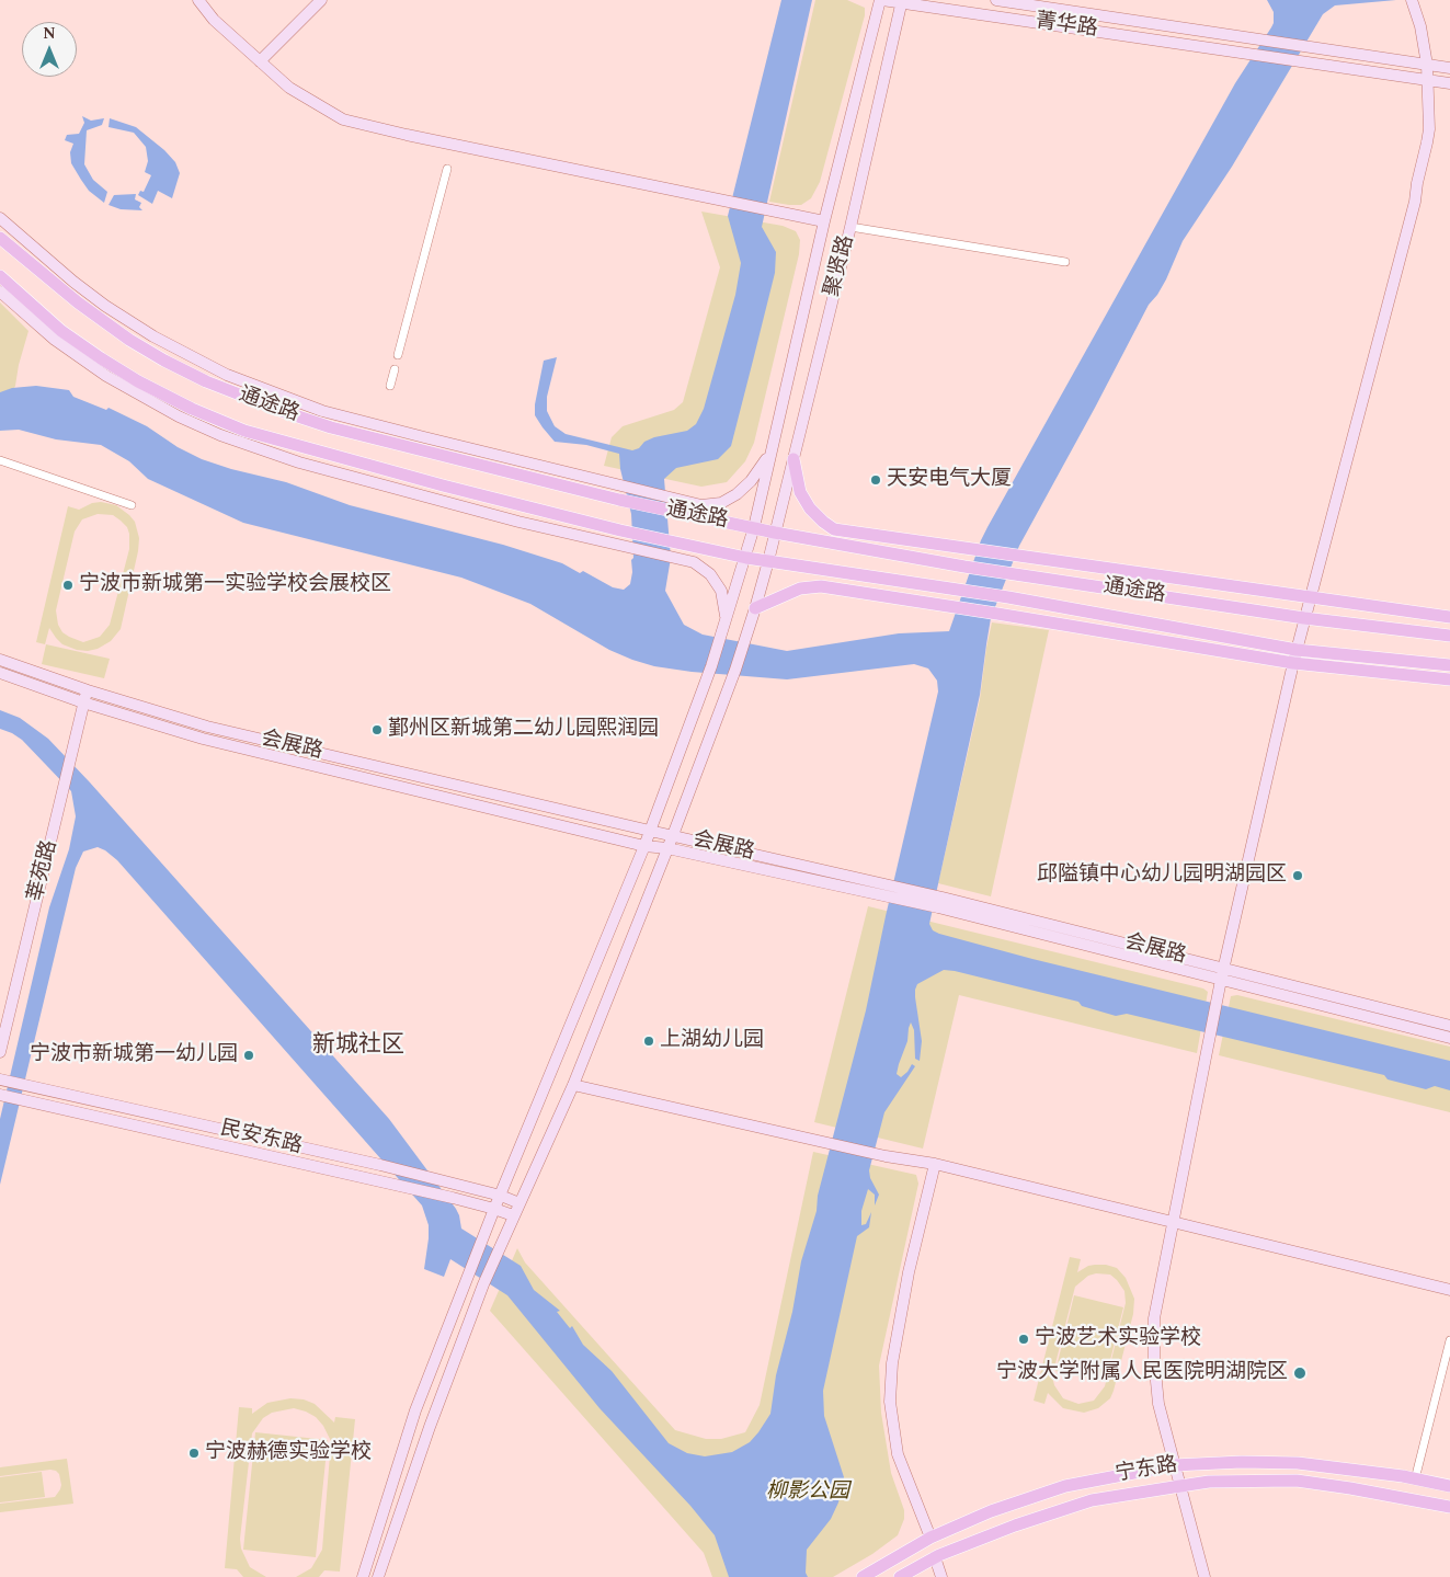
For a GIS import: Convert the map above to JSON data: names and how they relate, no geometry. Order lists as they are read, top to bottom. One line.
{"streets":{"main road":["通途路","宁东路"],"street":["菁华路","聚贤路","会展路","莘苑路","民安东路"]},"crossings":[["菁华路","聚贤路"],["聚贤路","通途路"],["聚贤路","会展路"],["聚贤路","民安东路"],["会展路","莘苑路"]],"districts":["新城社区"],"parks":["柳影公园"],"places":["天安电气大厦","宁波市新城第一实验学校会展校区","鄞州区新城第二幼儿园熙润园","邱隘镇中心幼儿园明湖园区","上湖幼儿园","宁波市新城第一幼儿园","宁波艺术实验学校","宁波大学附属人民医院明湖院区","宁波赫德实验学校"],"north":"top"}
